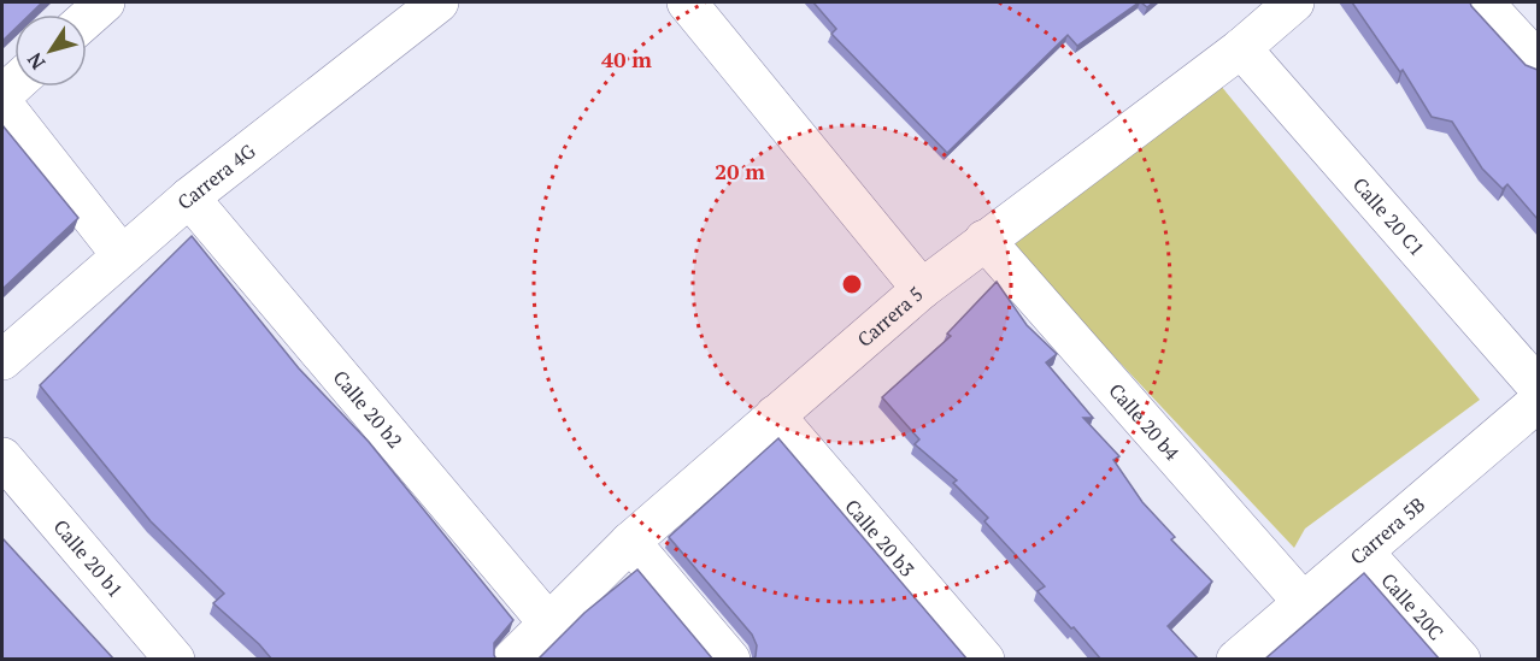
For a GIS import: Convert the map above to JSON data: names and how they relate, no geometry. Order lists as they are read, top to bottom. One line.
{"streets":{"street":["Carrera 4G","Calle 20 C1","Carrera 5","Calle 20 b2","Calle 20 b4","Carrera 5B","Calle 20 b3","Calle 20 b1","Calle 20C"]},"crossings":[["Carrera 4G","Calle 20 b2"],["Calle 20 C1","Carrera 5"],["Carrera 5","Calle 20 b2"],["Carrera 5","Calle 20 b4"],["Carrera 5","Calle 20 b3"],["Calle 20 b4","Carrera 5B"],["Carrera 5B","Calle 20C"]],"north":"bottom left","rings":["40 m","20 m"]}
